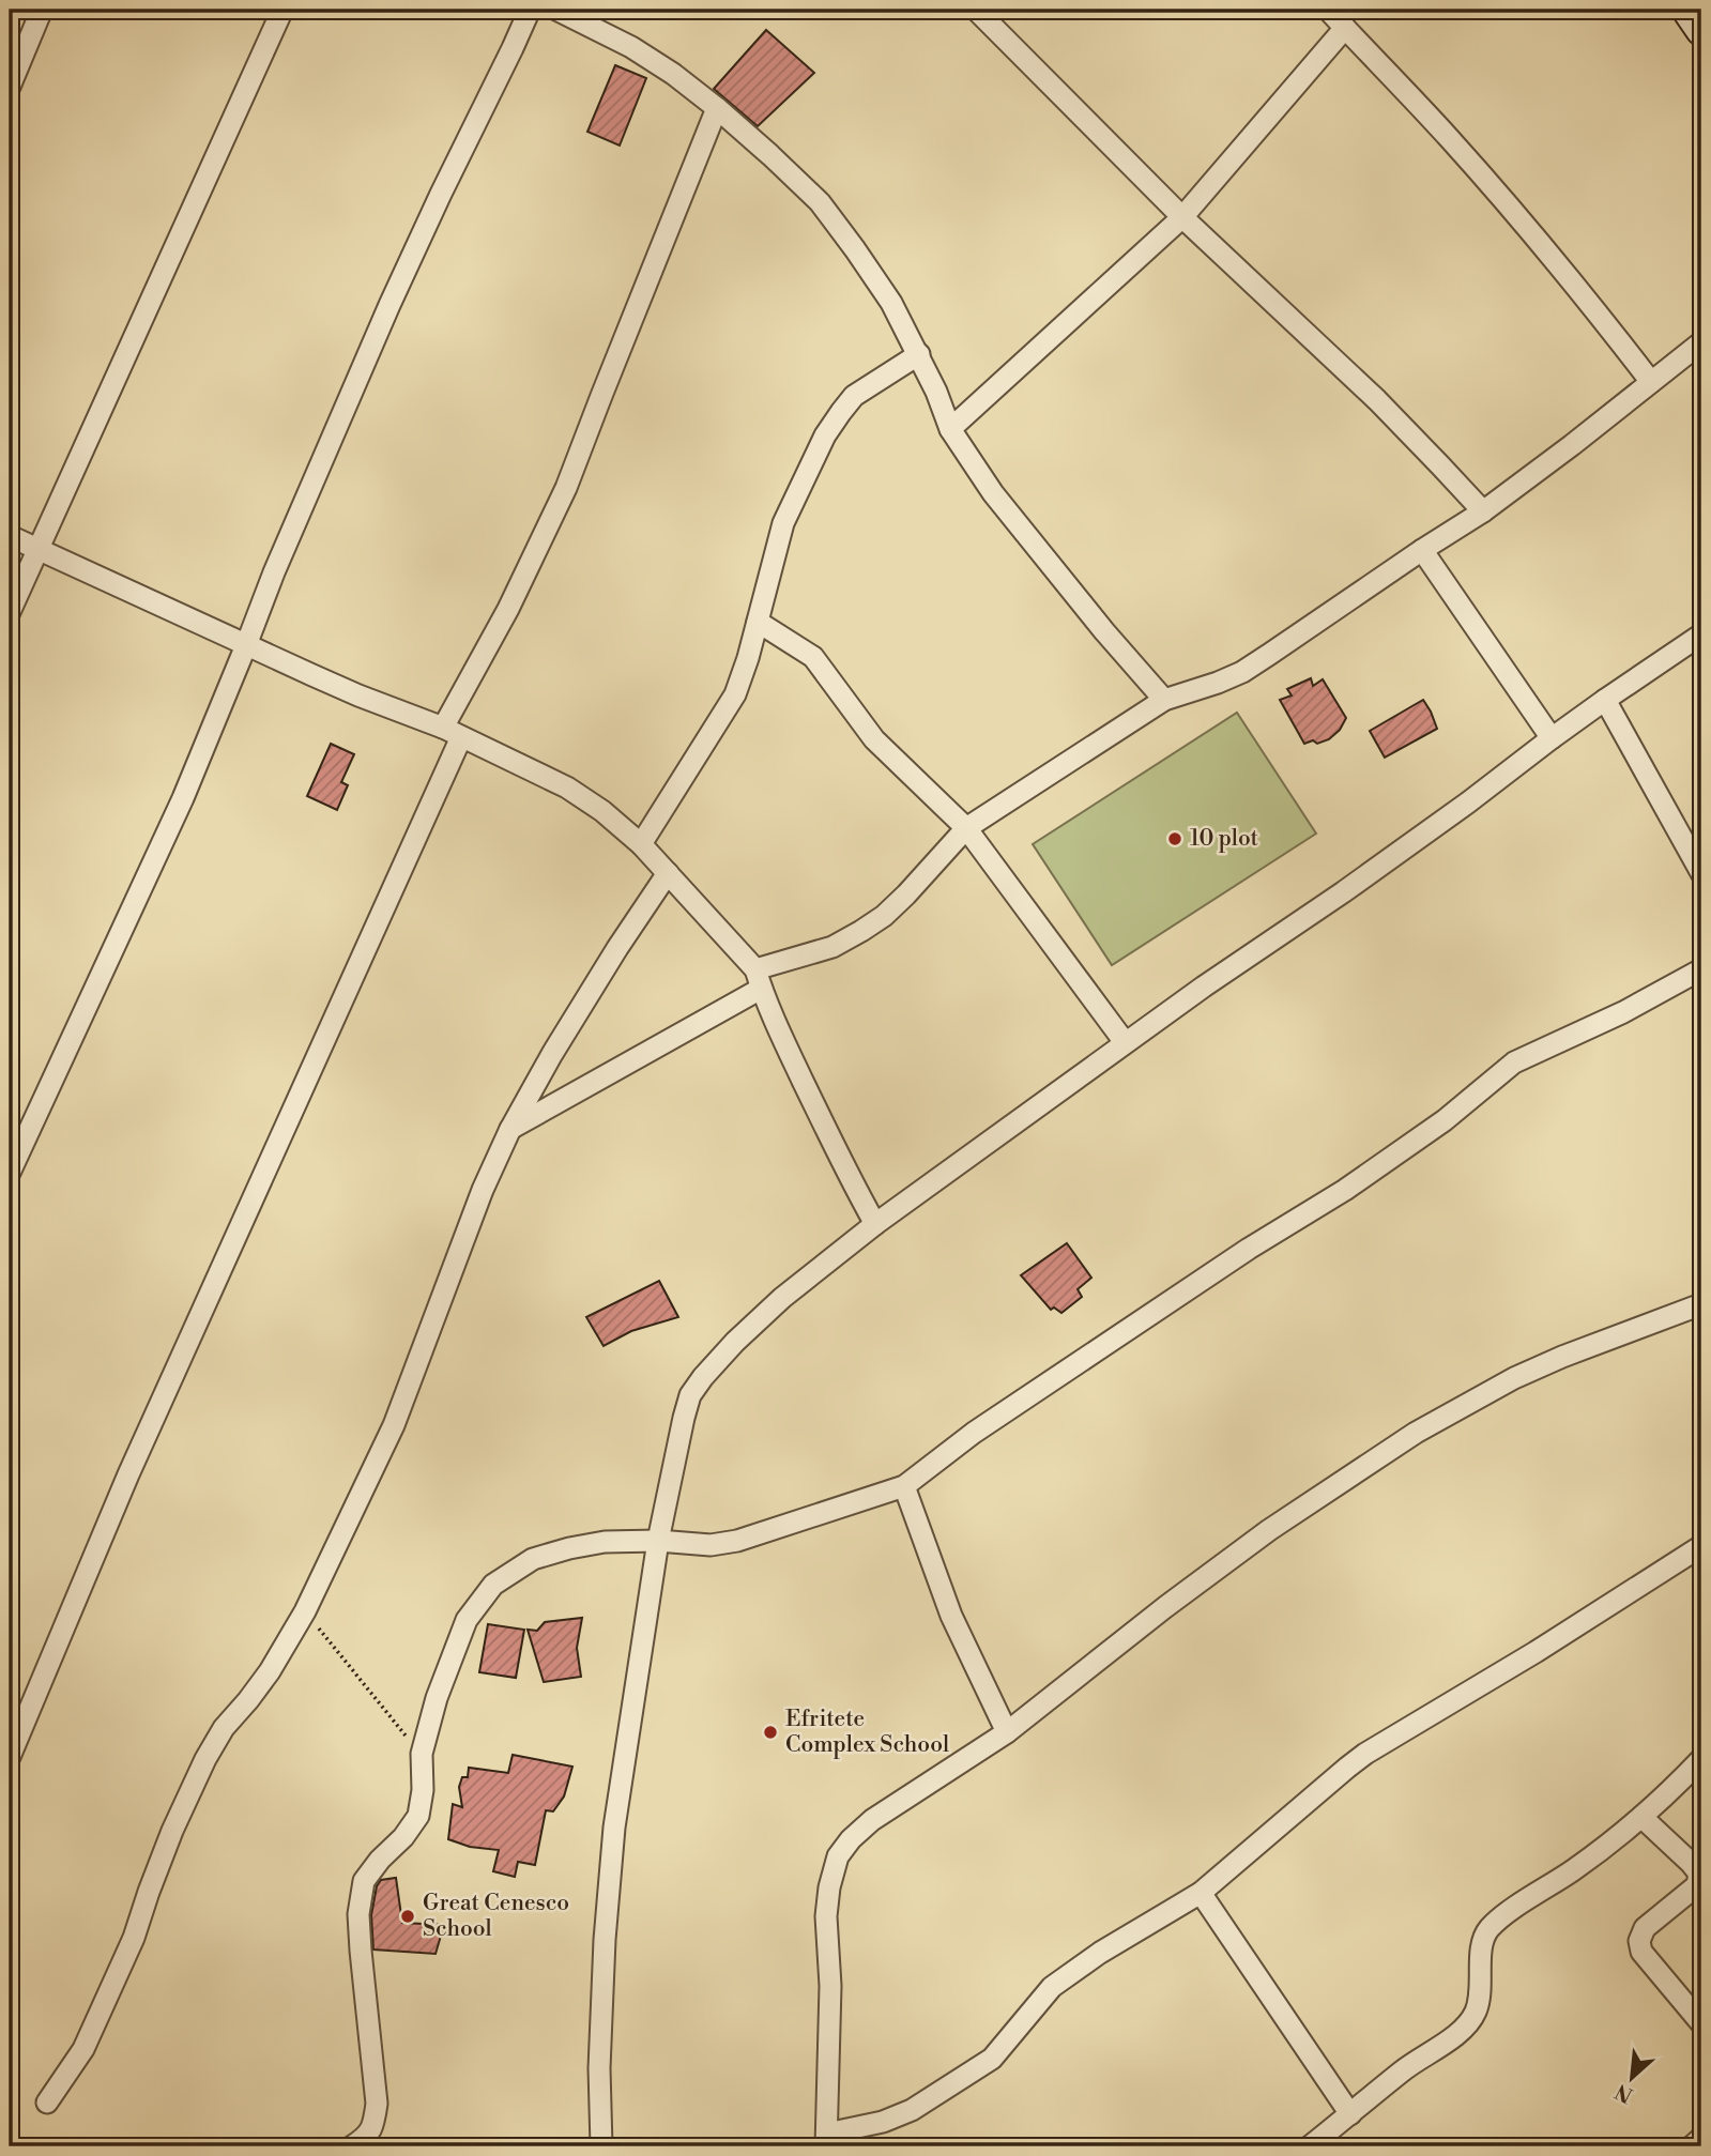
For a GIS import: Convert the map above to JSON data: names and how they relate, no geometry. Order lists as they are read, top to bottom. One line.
{"places":["10 plot","Efritete Complex School","Great Cenesco School"],"north":"bottom left"}
